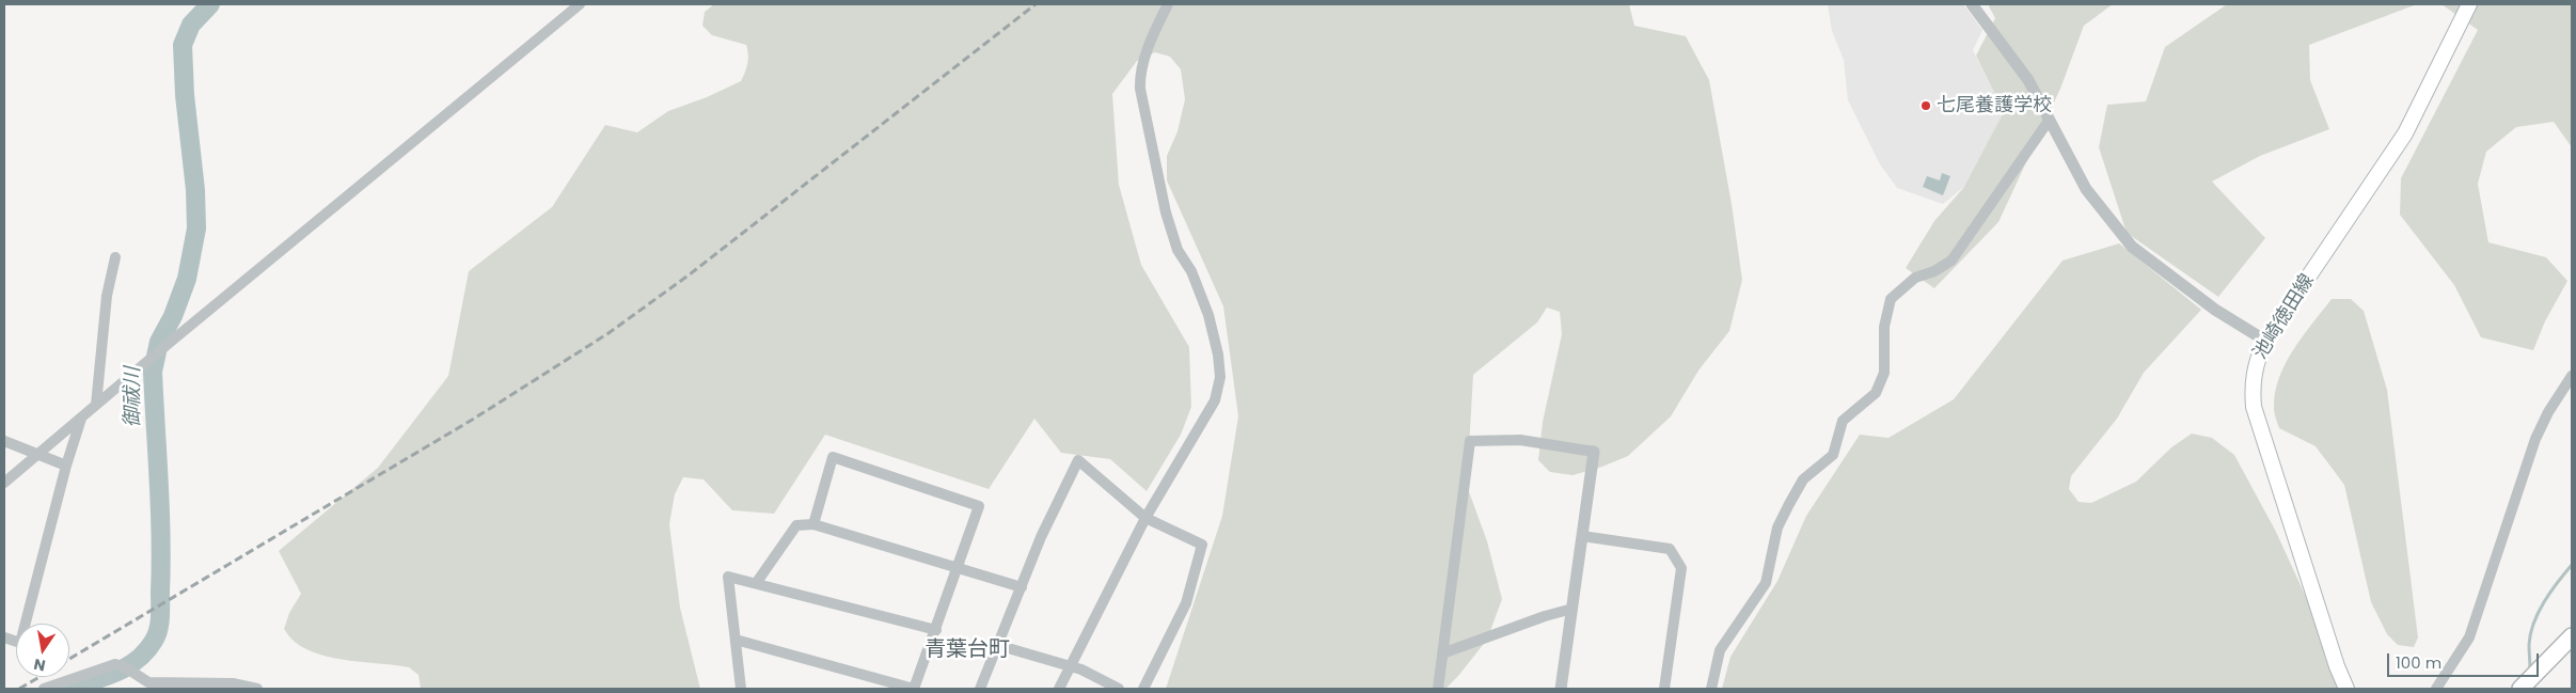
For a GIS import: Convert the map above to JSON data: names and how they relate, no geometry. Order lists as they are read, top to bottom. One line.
{"streets":{"main road":["池崎徳田線"]},"districts":["青葉台町"],"water":["御祓川"],"places":["七尾養護学校"],"scale_bar":"100 m","north":"bottom"}
